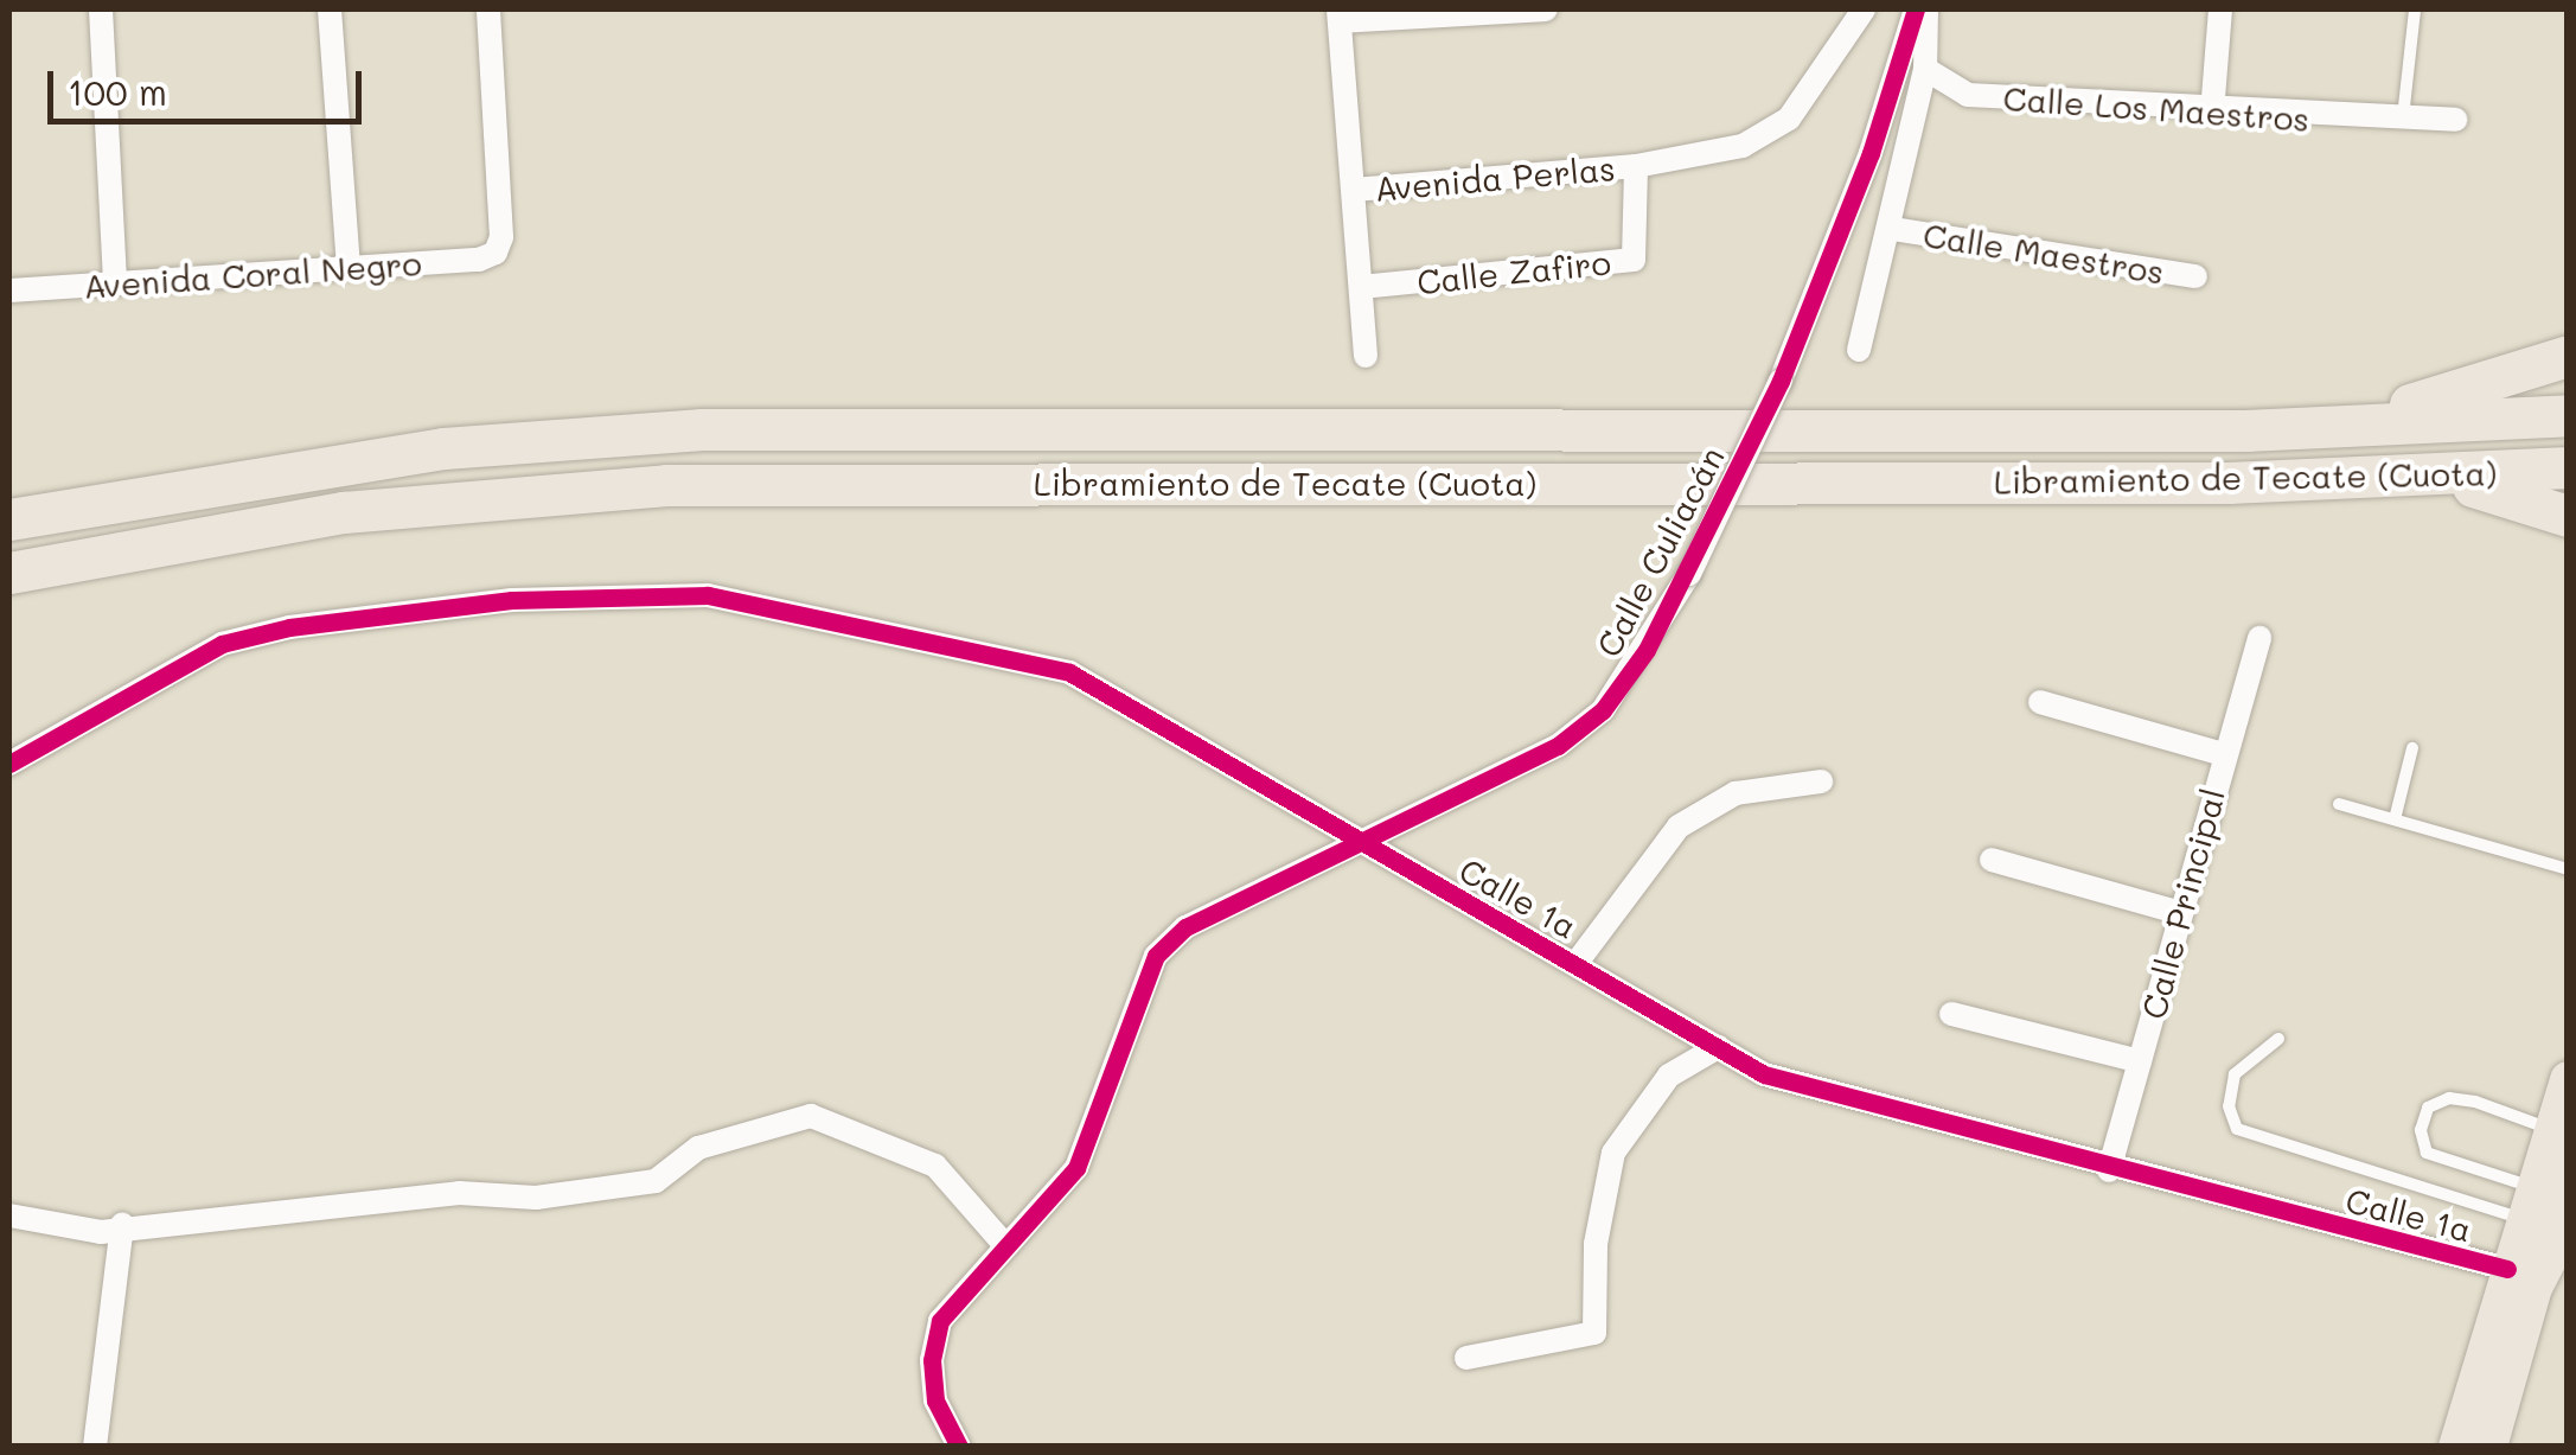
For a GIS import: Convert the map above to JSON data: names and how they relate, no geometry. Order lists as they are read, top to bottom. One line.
{"streets":{"highway":["Libramiento de Tecate (Cuota)"],"street":["Calle Los Maestros","Avenida Perlas","Calle Maestros","Calle Zafiro","Avenida Coral Negro","Calle Culiacán","Calle 1a","Calle Principal"]},"crossings":[["Avenida Perlas","Calle Zafiro"],["Calle Culiacán","Calle 1a"],["Calle 1a","Calle Principal"]],"scale_bar":"100 m"}
